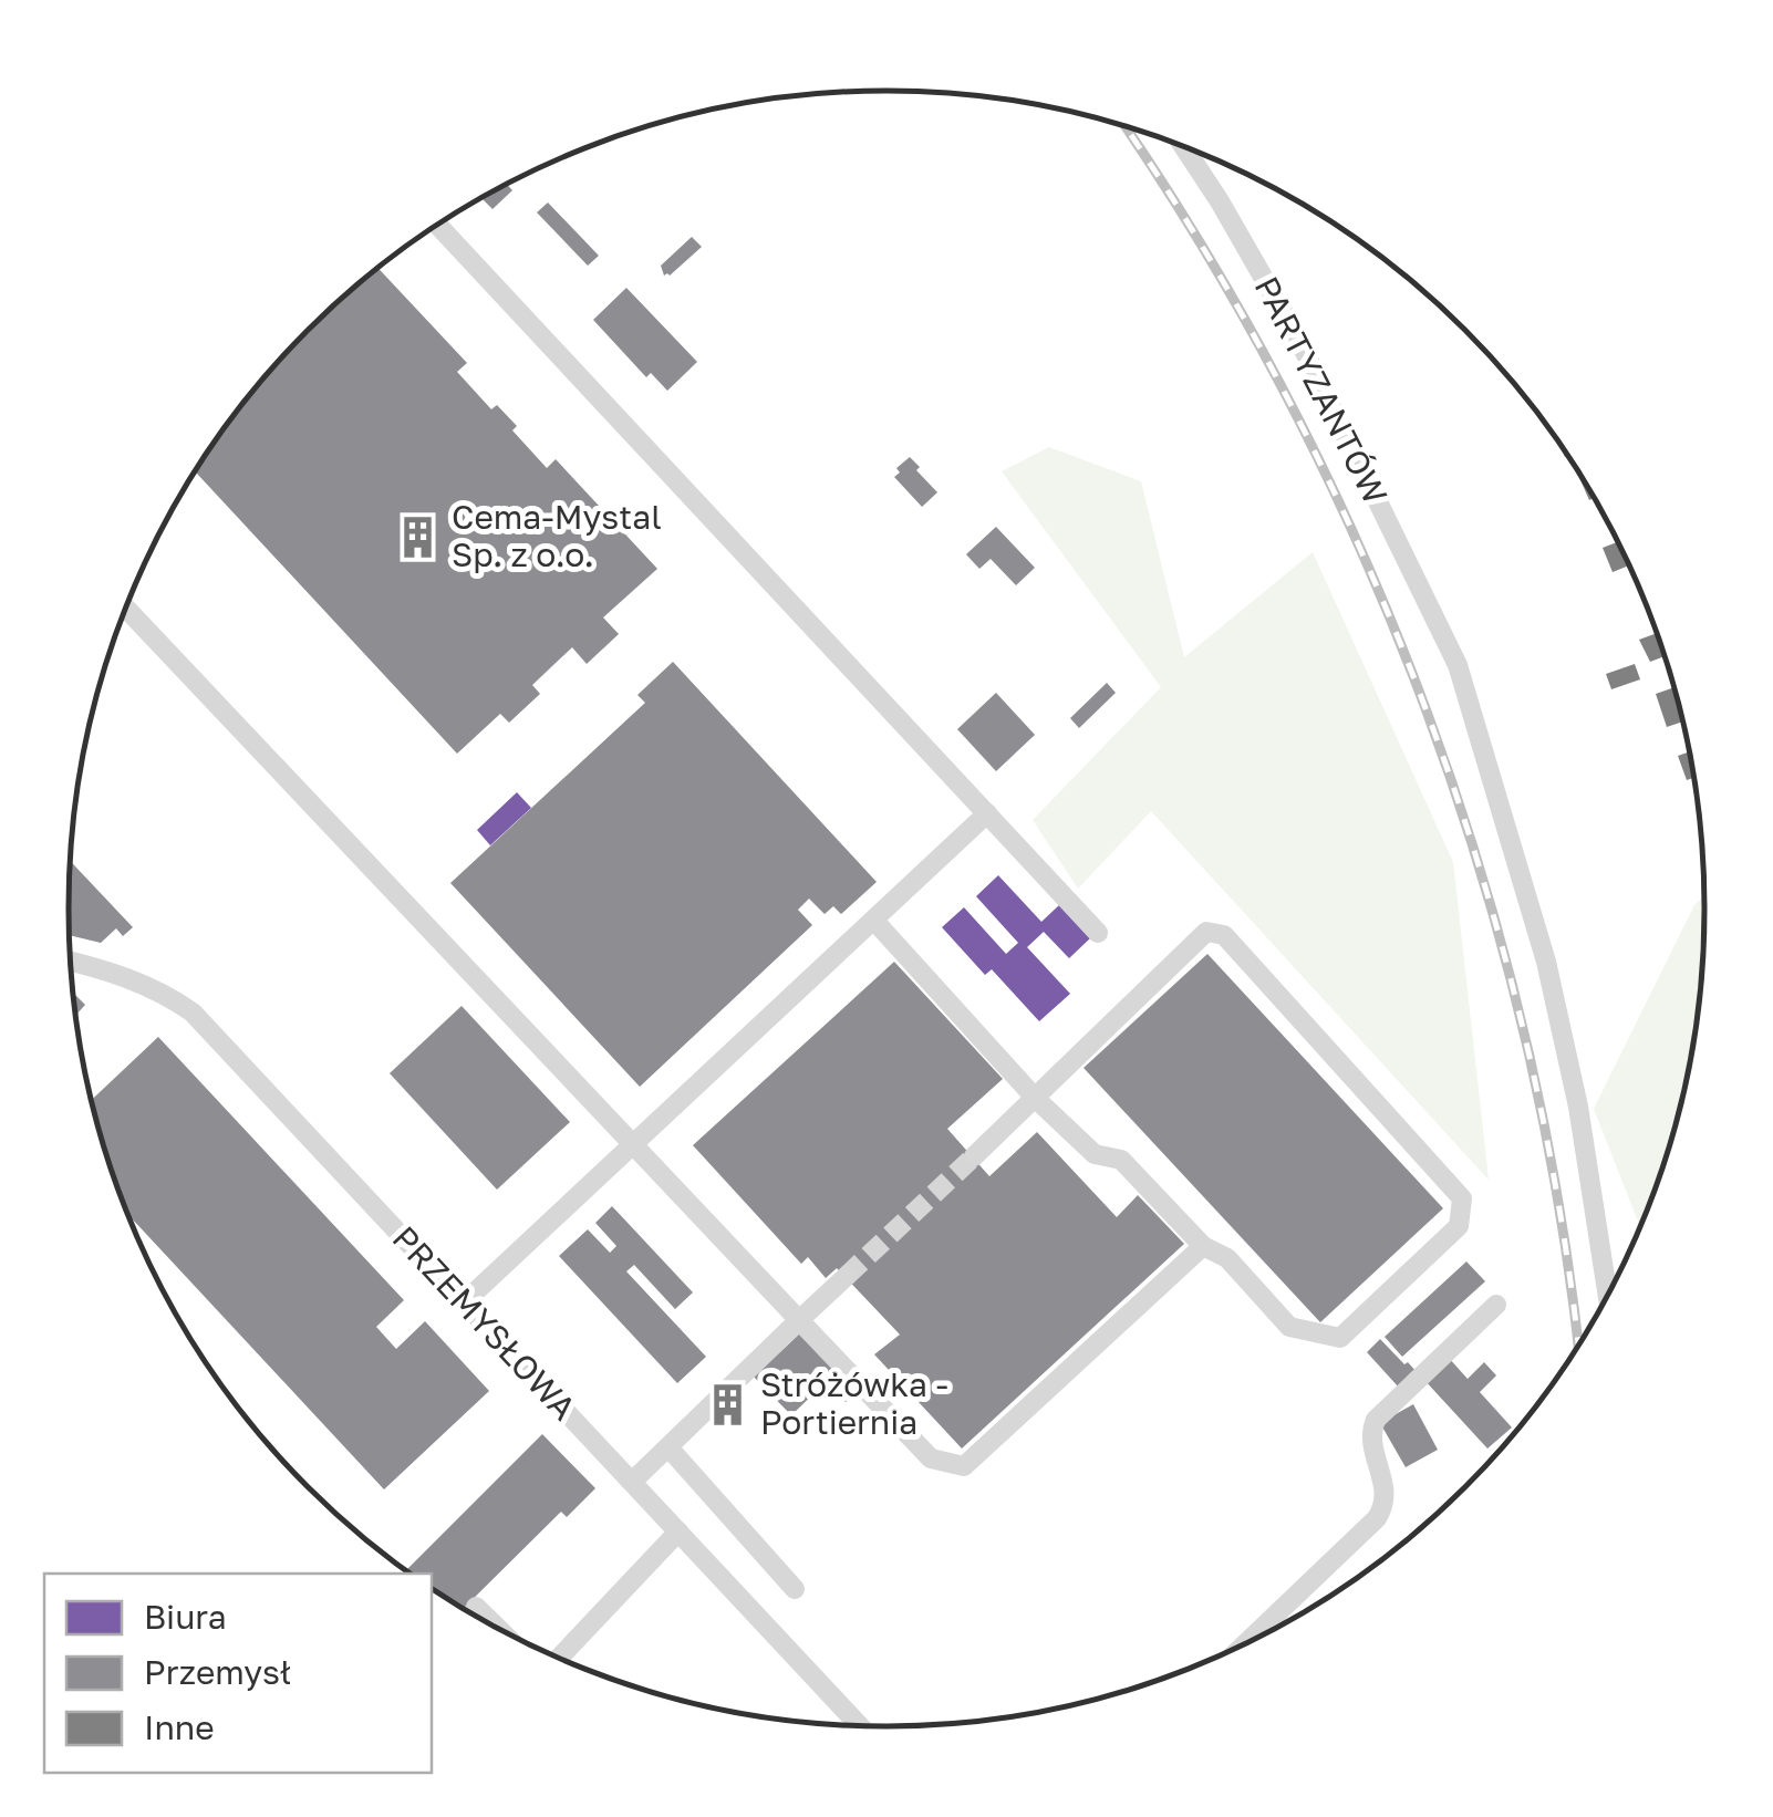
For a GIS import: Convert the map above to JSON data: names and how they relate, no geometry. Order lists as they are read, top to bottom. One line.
{"streets":{"street":["PARTYZANTÓW","PRZEMYSŁOWA"]},"places":{"building":["Cema-Mystal Sp. z o.o.","Stróżówka - Portiernia"]},"legend":["Biura","Przemysł","Inne"]}
